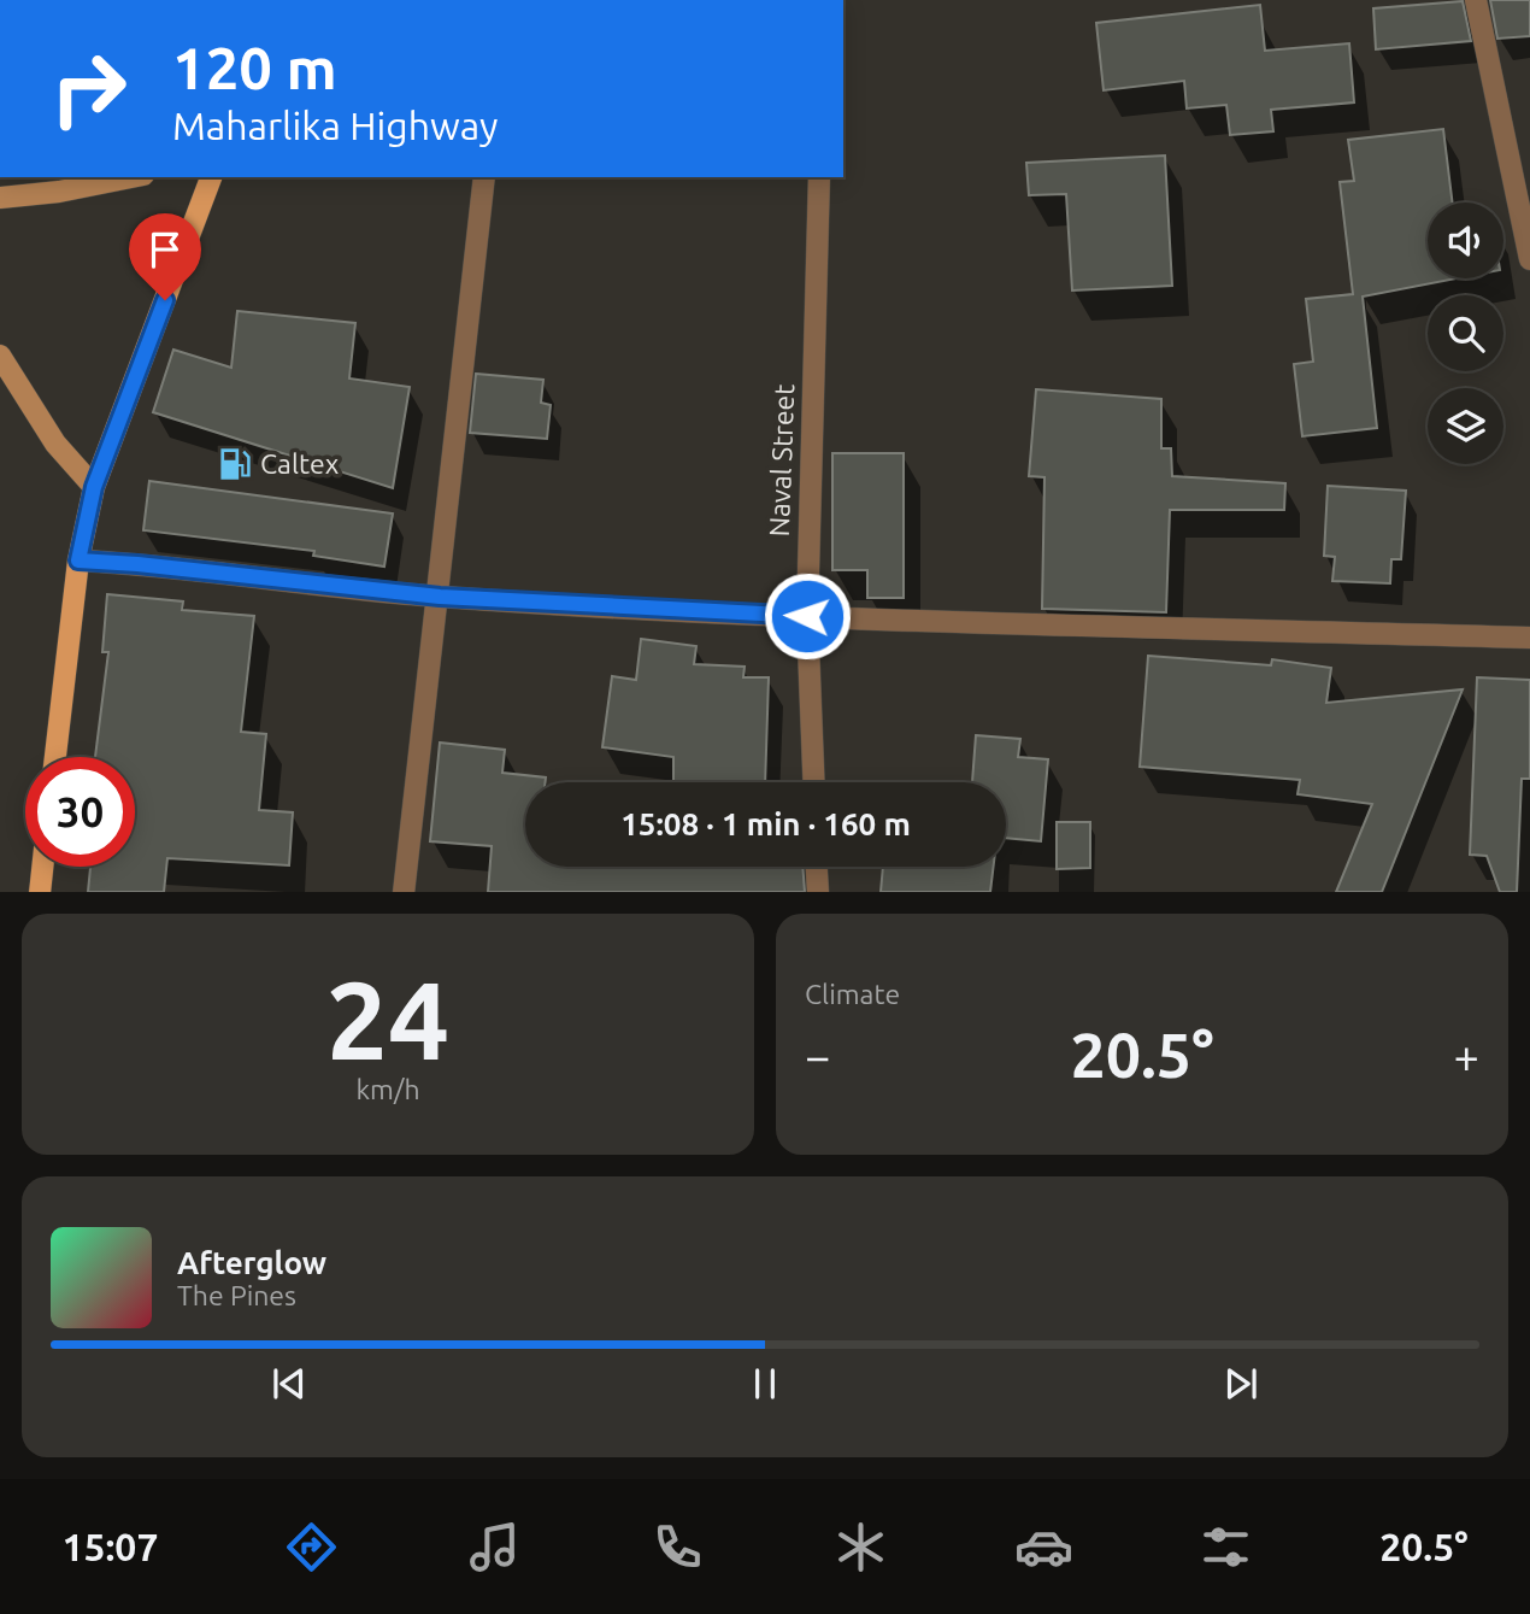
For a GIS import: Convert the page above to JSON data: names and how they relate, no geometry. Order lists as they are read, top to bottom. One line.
{"streets":{"street":["Naval Street"]},"places":{"fuel station":["Caltex"]},"page":{"turn":["120 m","Maharlika Highway"],"limit":"30","trip":"15:08 · 1 min · 160 m","tile":[["24","km/h"],"Climate"],"heat":["−","20.5°","+"],"song":["Afterglow","The Pines"],"tabs":["15:07","20.5°"]}}
